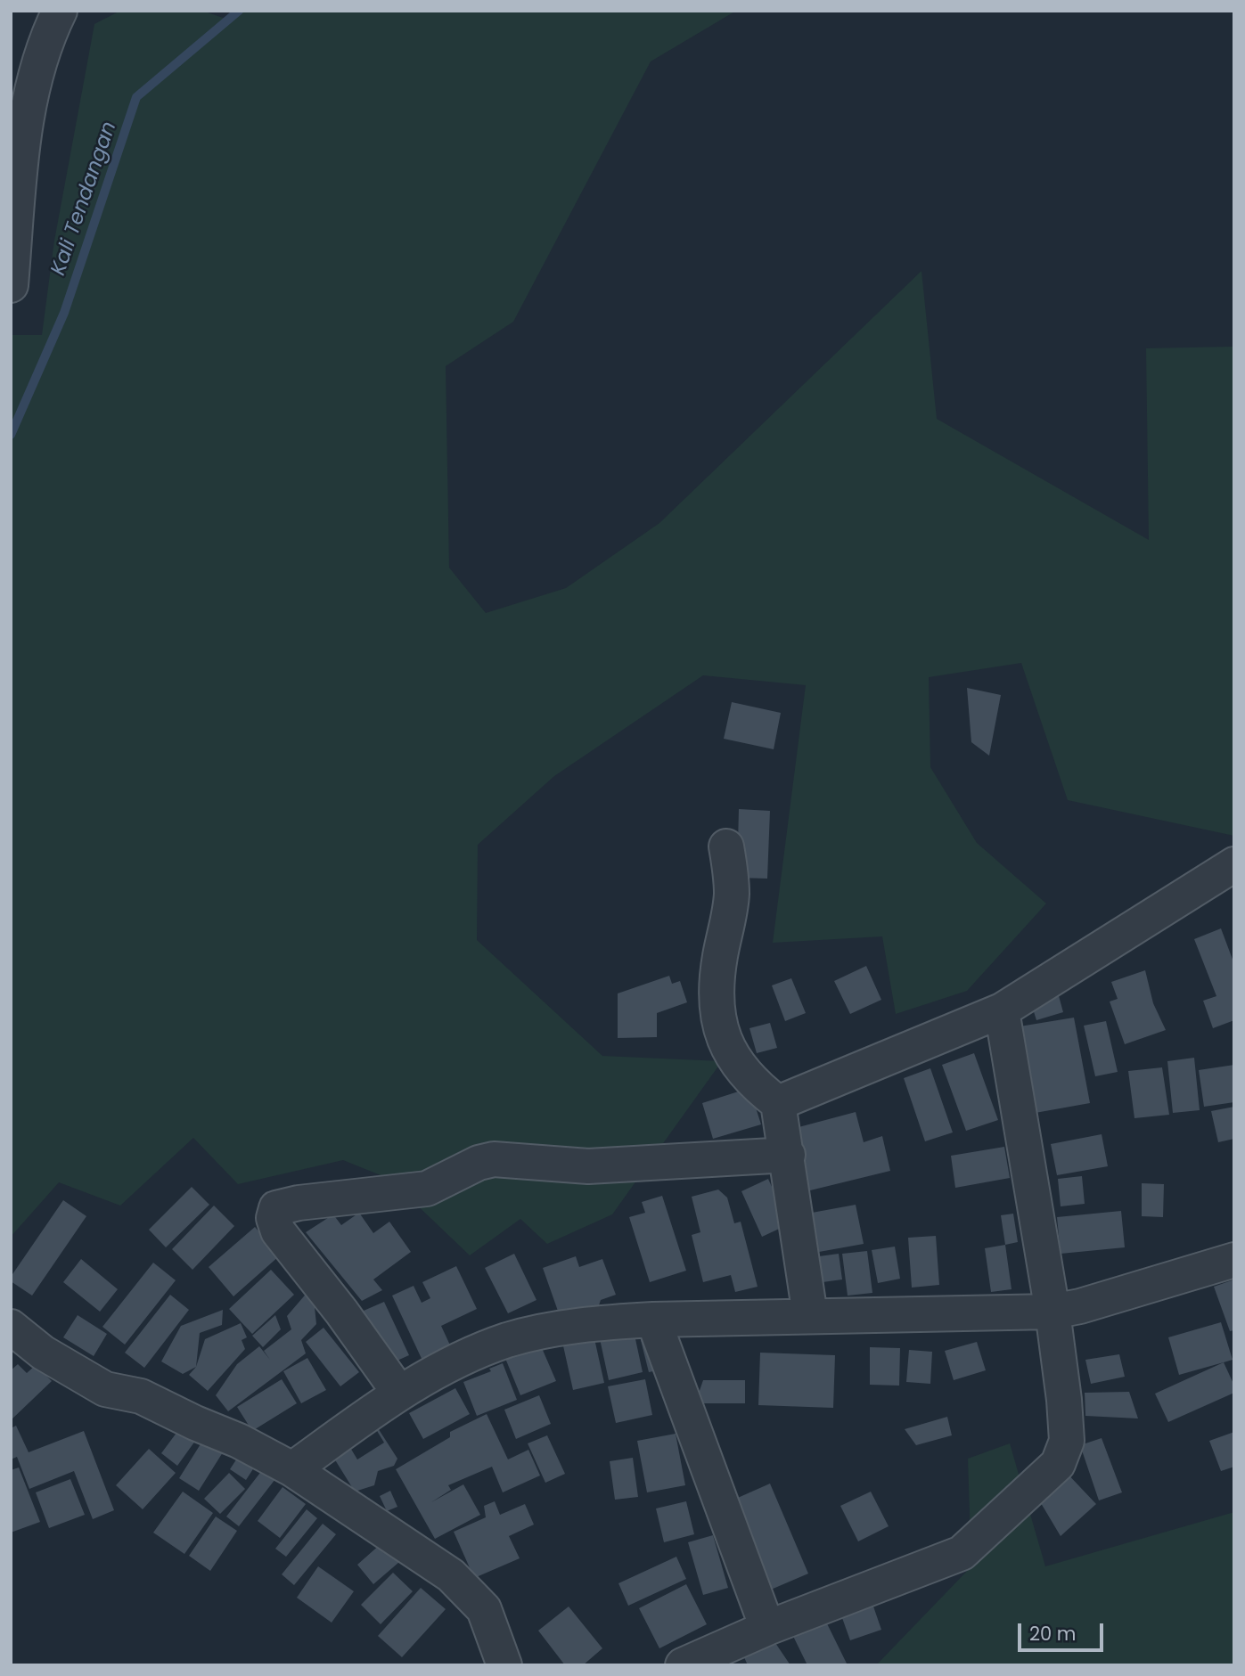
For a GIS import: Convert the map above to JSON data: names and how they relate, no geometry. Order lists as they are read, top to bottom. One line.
{"water":["Kali Tendangan"],"scale_bar":"20 m"}
